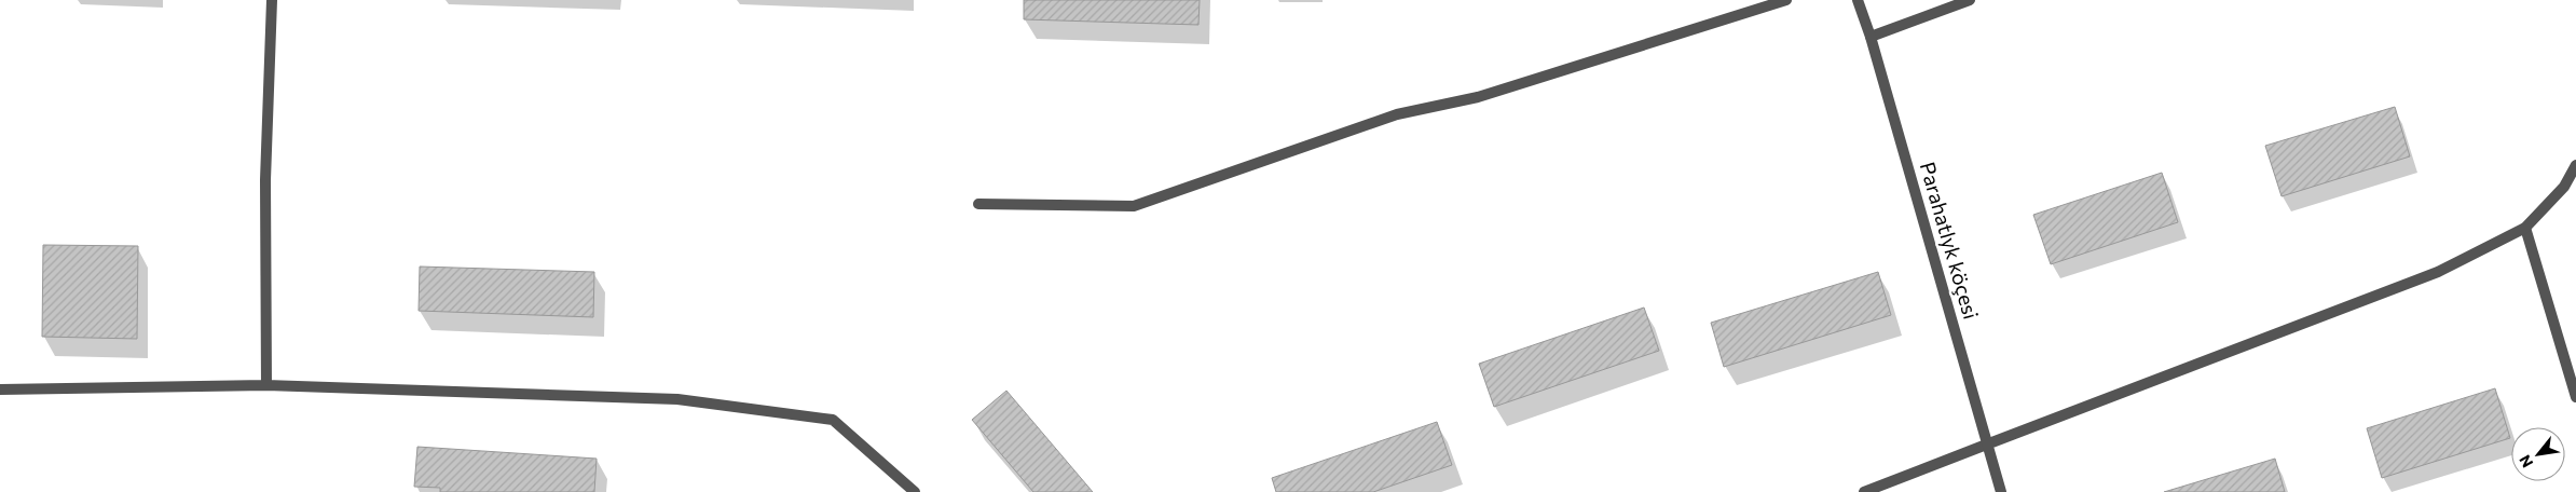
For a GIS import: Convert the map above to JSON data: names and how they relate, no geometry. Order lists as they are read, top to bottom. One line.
{"streets":{"street":["Parahatlyk köçesi"]},"north":"bottom left"}
